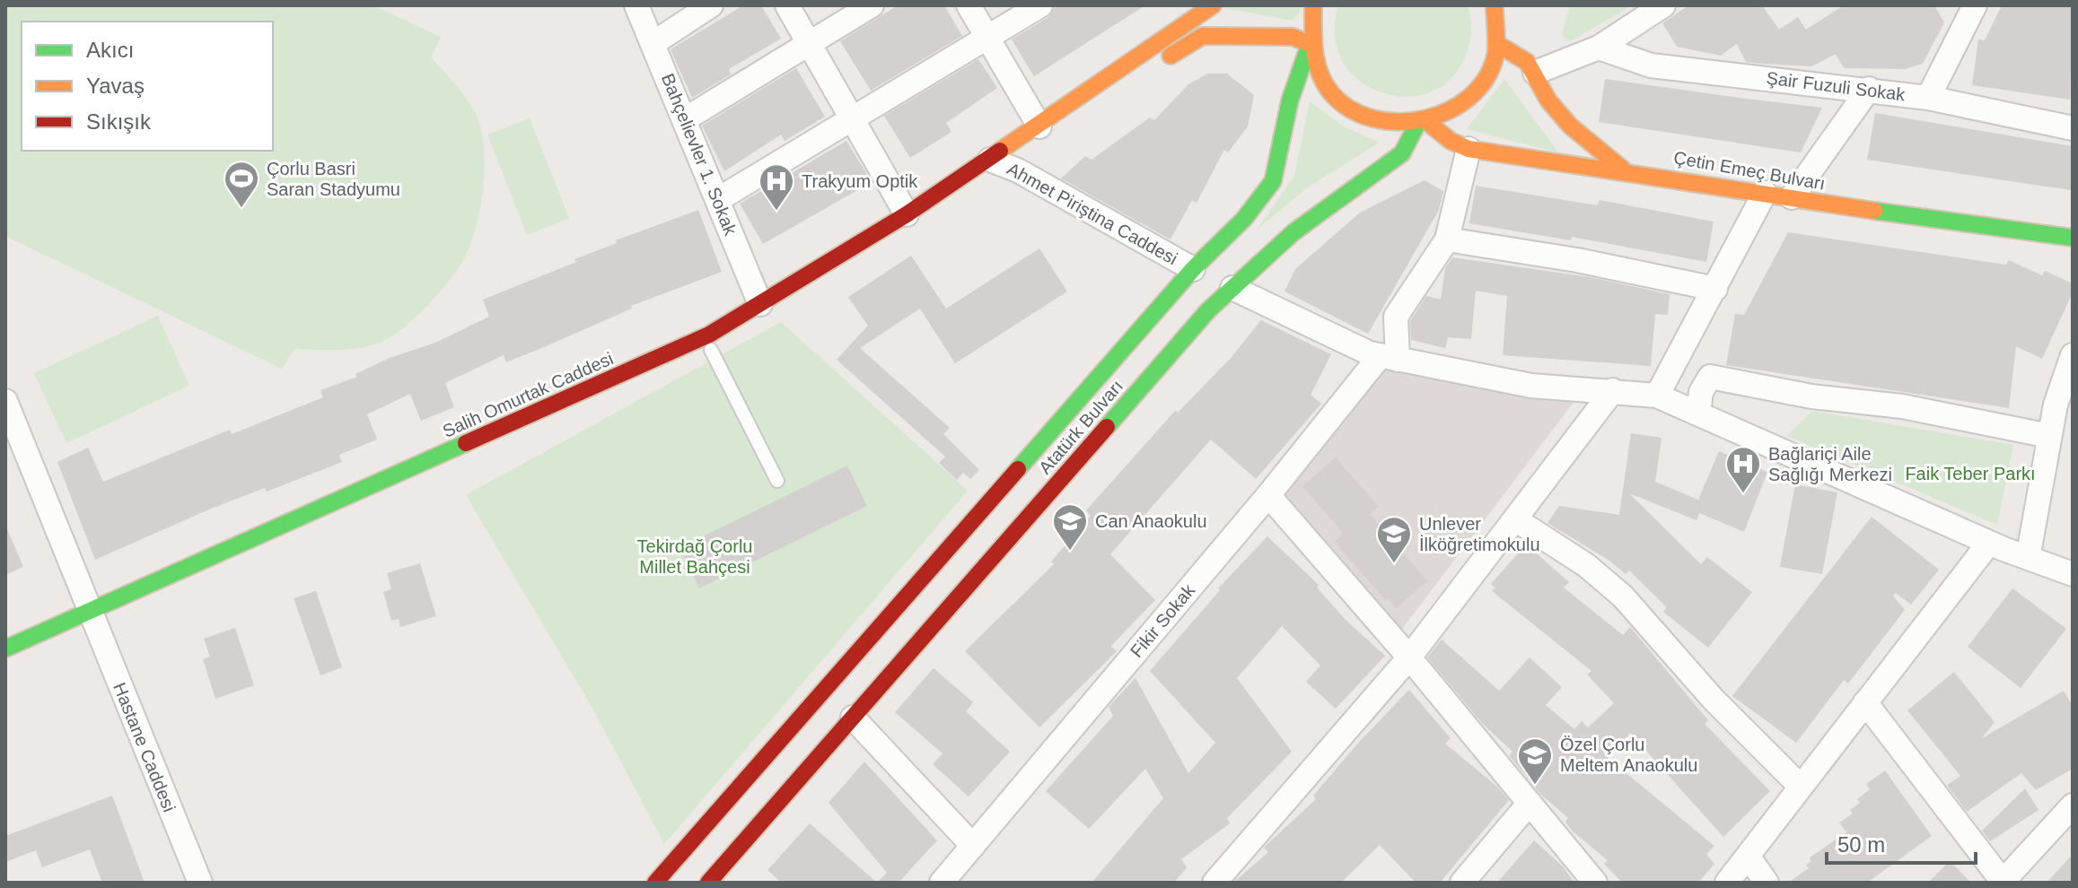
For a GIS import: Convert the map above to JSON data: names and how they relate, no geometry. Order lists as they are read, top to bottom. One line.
{"streets":{"main road":["Çetin Emeç Bulvarı","Salih Omurtak Caddesi","Atatürk Bulvarı"],"street":["Şair Fuzuli Sokak","Bahçelievler 1. Sokak","Ahmet Piriştina Caddesi","Fikir Sokak","Hastane Caddesi"]},"crossings":[["Bahçelievler 1. Sokak","Salih Omurtak Caddesi"],["Çetin Emeç Bulvarı","Atatürk Bulvarı"],["Ahmet Piriştina Caddesi","Salih Omurtak Caddesi"],["Ahmet Piriştina Caddesi","Atatürk Bulvarı"],["Salih Omurtak Caddesi","Atatürk Bulvarı"],["Salih Omurtak Caddesi","Hastane Caddesi"]],"parks":["Faik Teber Parkı","Tekirdağ Çorlu Millet Bahçesi"],"places":{"sports":["Çorlu Basri Saran Stadyumu"],"hospital":["Trakyum Optik","Bağlariçi Aile Sağlığı Merkezi"],"school or university":["Can Anaokulu","Unlever İlköğretimokulu","Özel Çorlu Meltem Anaokulu"]},"legend":["Akıcı","Yavaş","Sıkışık"],"scale_bar":"50 m"}
